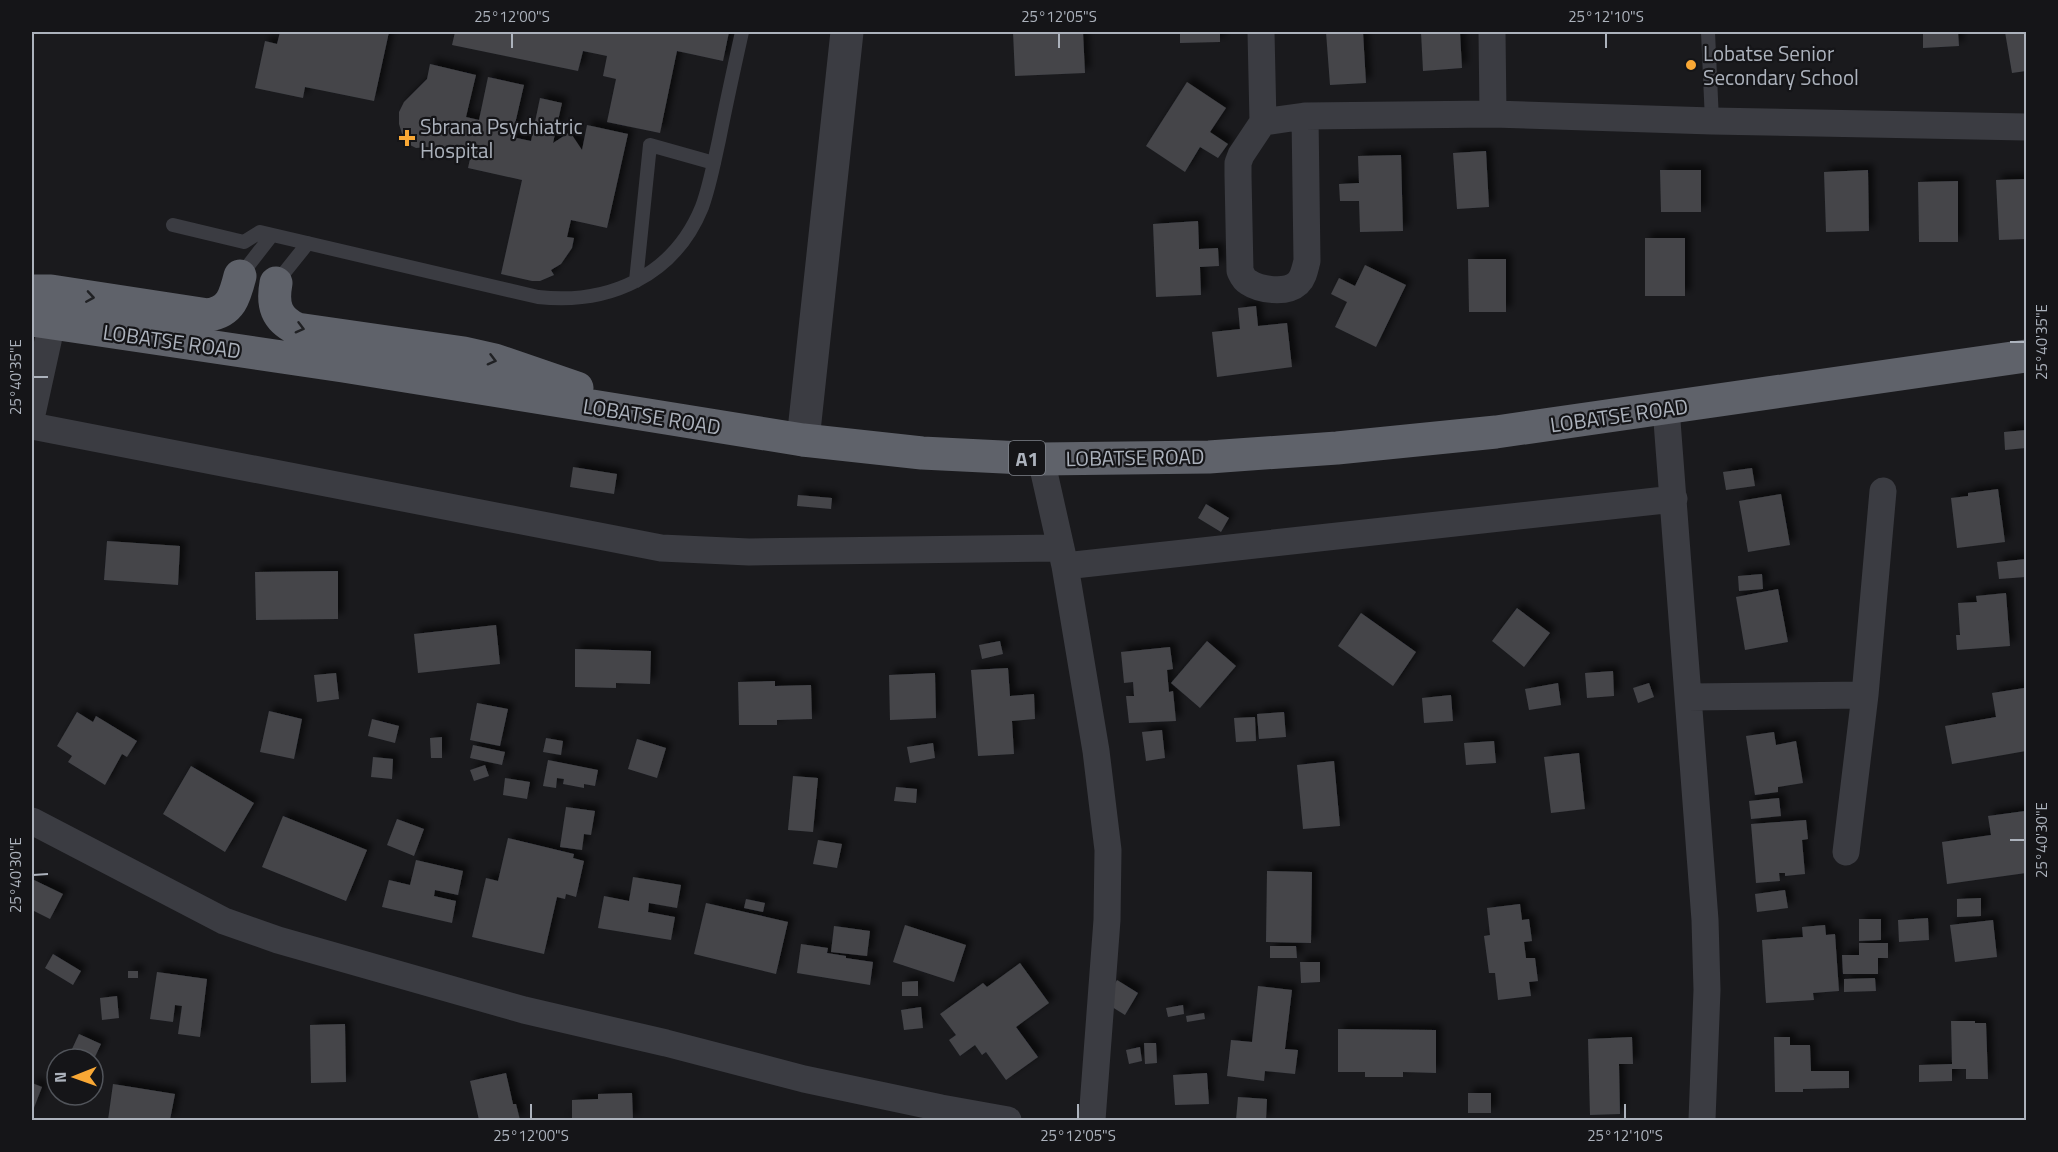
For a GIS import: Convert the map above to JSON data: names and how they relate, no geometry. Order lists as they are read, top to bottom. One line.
{"streets":{"highway":["LOBATSE ROAD","A1"]},"places":{"other":["Lobatse Senior Secondary School"],"health":["Sbrana Psychiatric Hospital"]},"north":"left","coordinates":["25°12'00\"S","25°12'05\"S","25°12'10\"S","25°40'35\"E","25°40'30\"E"]}
